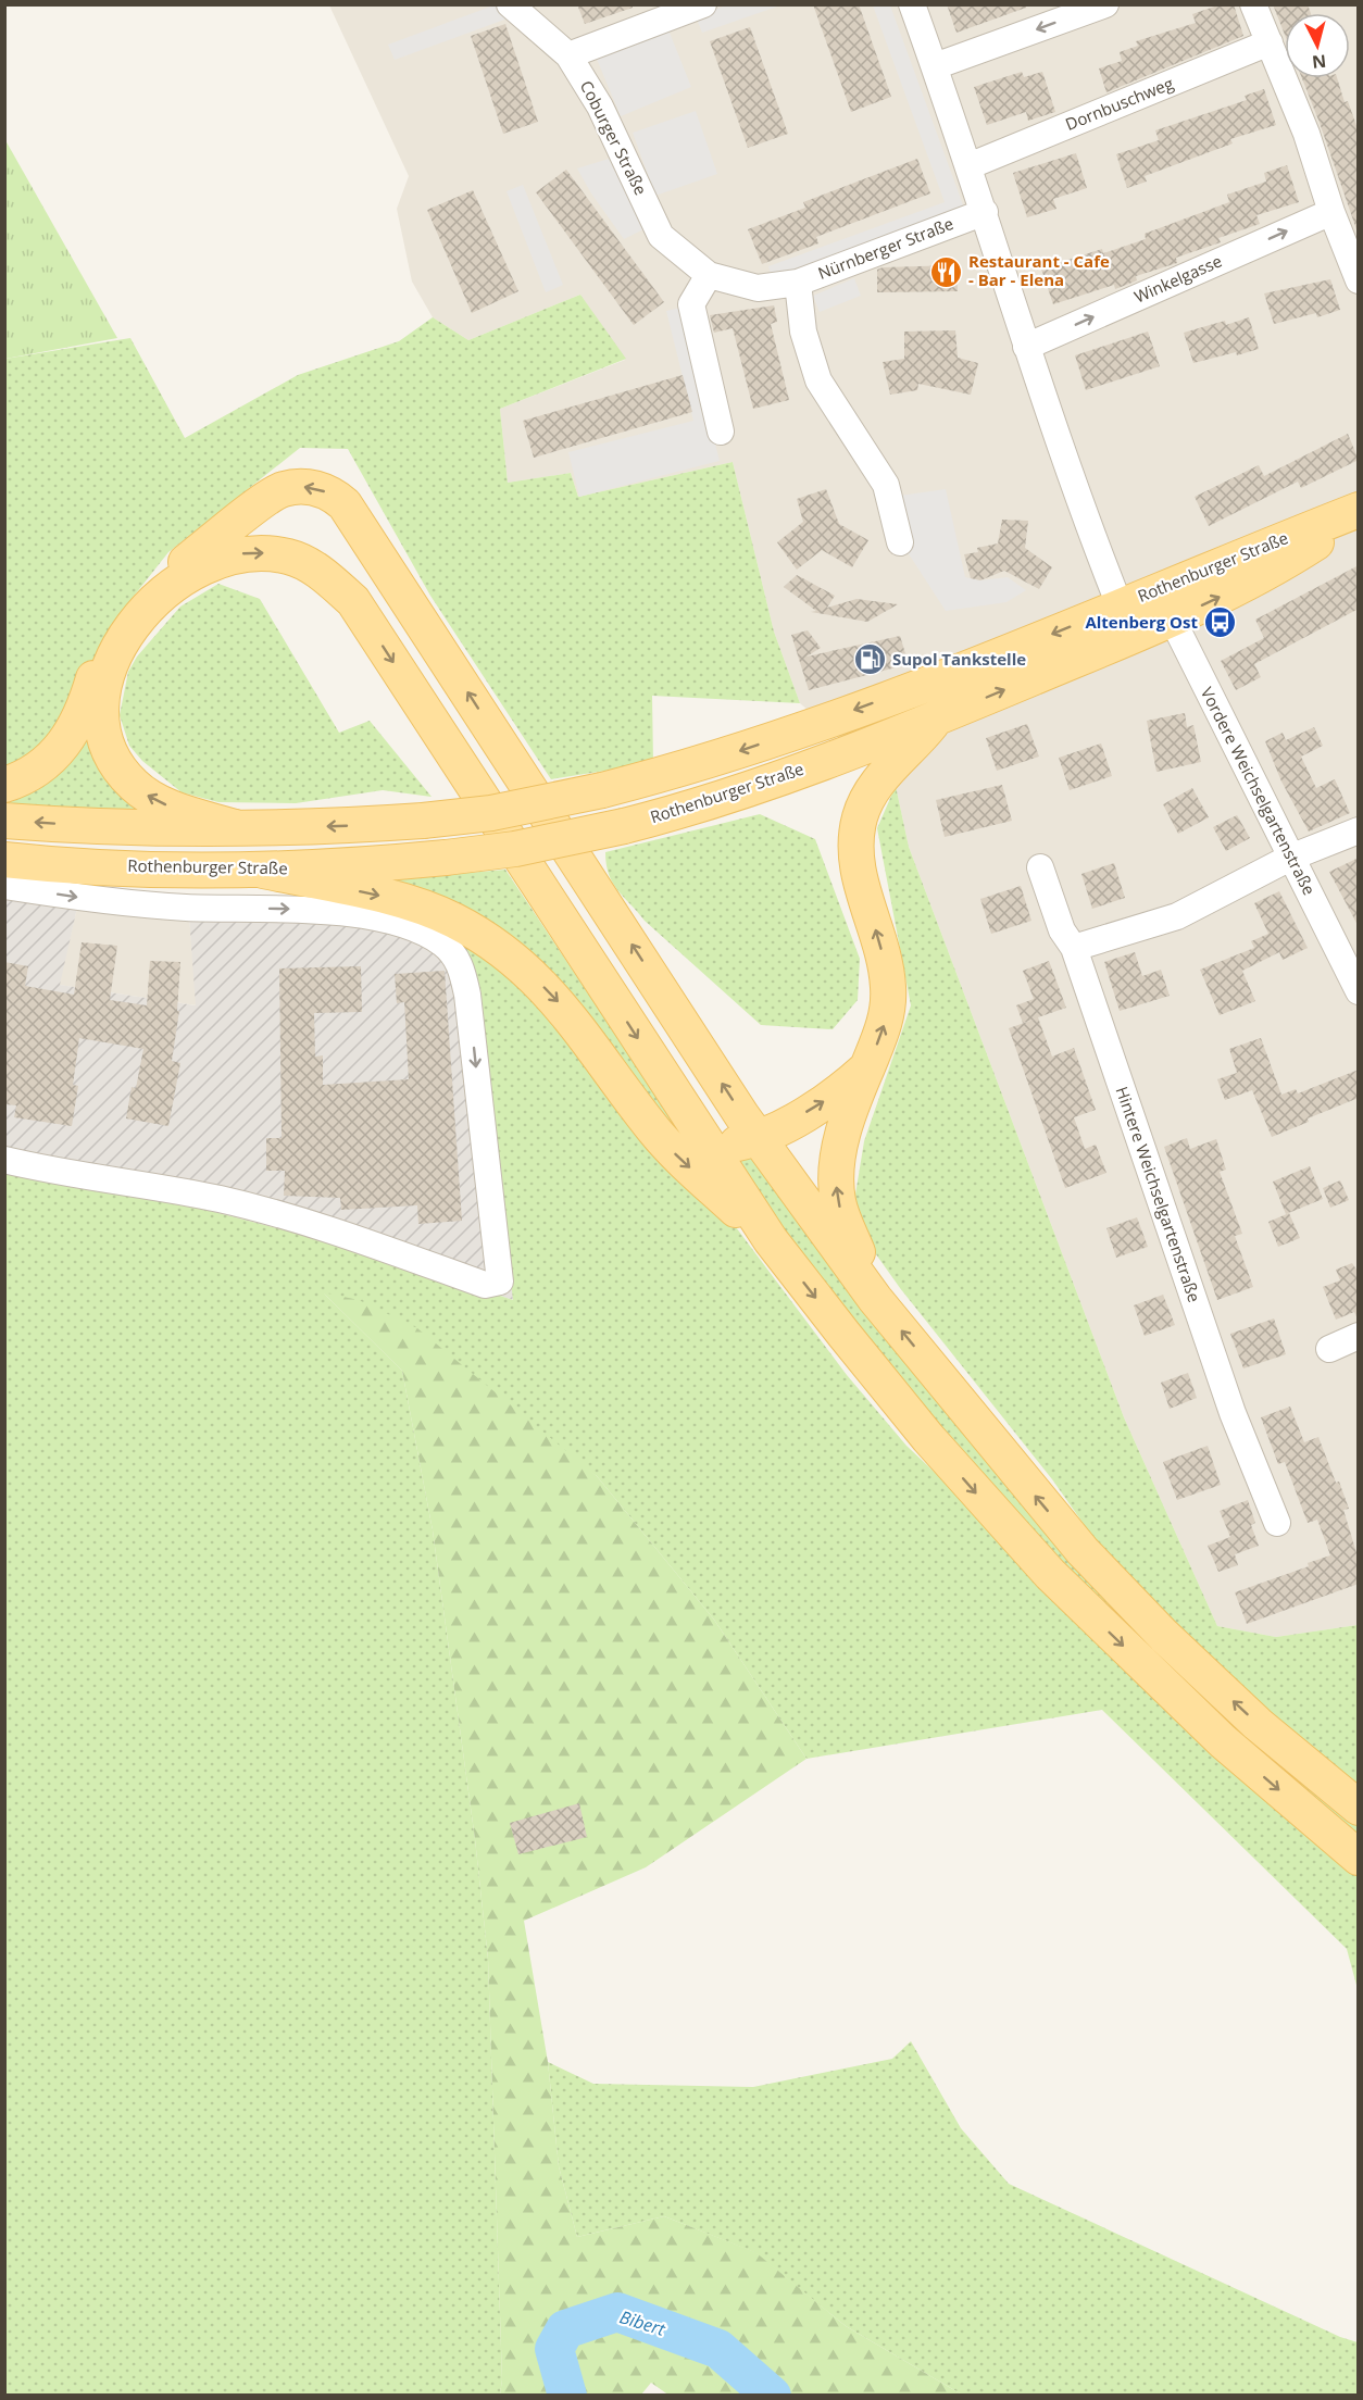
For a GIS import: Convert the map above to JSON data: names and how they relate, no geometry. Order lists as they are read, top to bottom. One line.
{"streets":{"main road":["Rothenburger Straße"],"street":["Dornbuschweg","Coburger Straße","Nürnberger Straße","Winkelgasse","Vordere Weichselgartenstraße","Hintere Weichselgartenstraße"]},"crossings":[["Coburger Straße","Nürnberger Straße"],["Rothenburger Straße","Vordere Weichselgartenstraße"]],"one_way":["Winkelgasse"],"water":["Bibert"],"places":{"restaurant":["Restaurant - Cafe - Bar - Elena"],"bus stop":["Altenberg Ost"],"fuel station":["Supol Tankstelle"]},"north":"bottom"}
